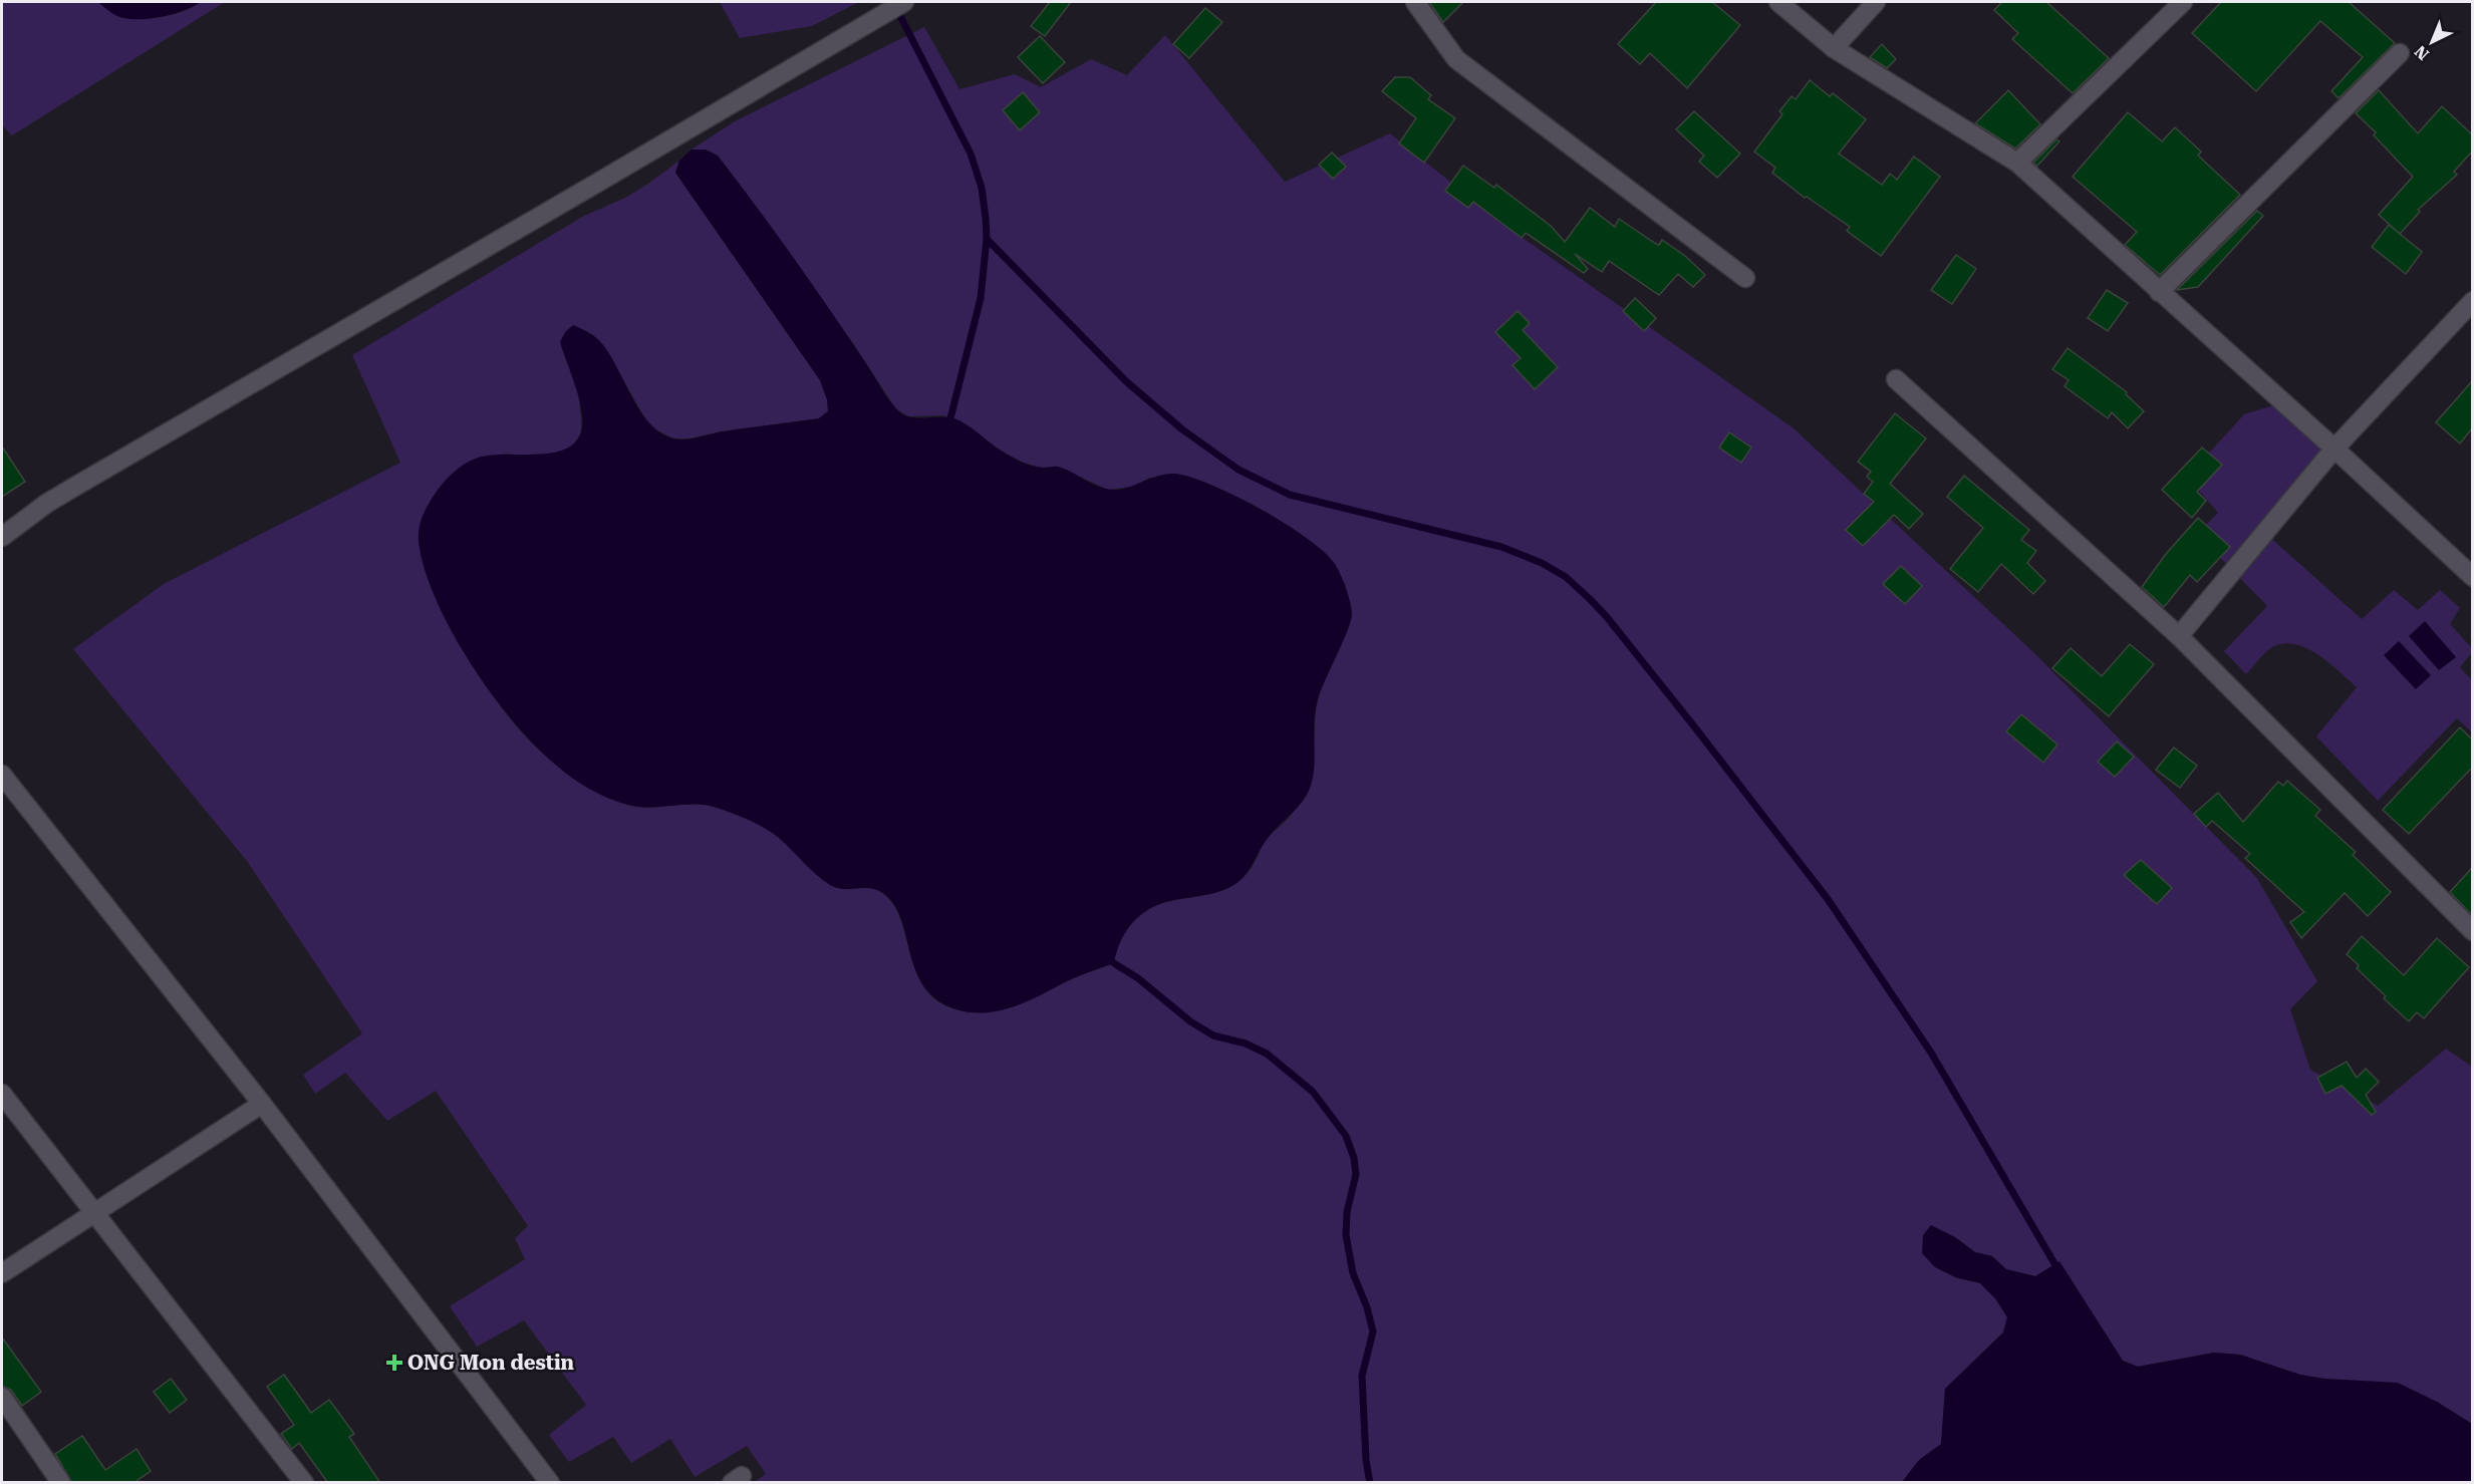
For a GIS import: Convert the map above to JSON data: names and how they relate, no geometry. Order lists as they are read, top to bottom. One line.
{"places":{"health":["ONG Mon destin"]},"north":"bottom left"}
